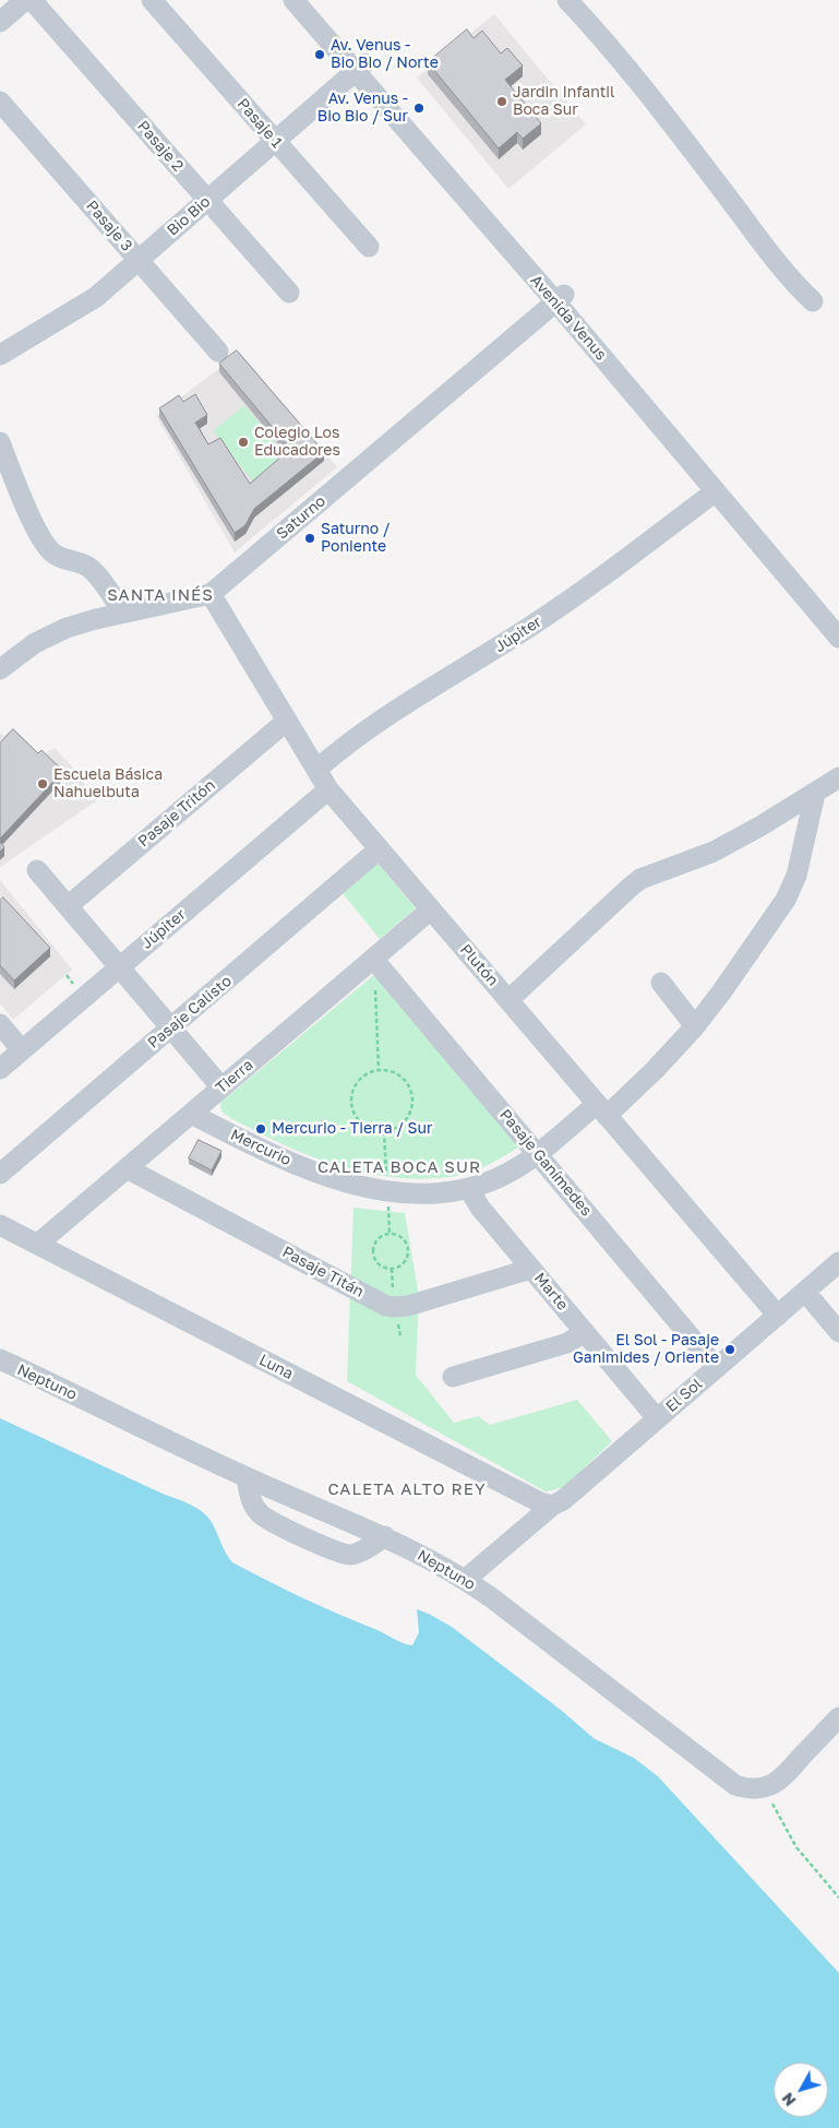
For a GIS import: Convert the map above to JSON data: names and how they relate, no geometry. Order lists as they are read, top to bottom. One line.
{"streets":{"street":["Pasaje 1","Pasaje 2","Bio Bio","Pasaje 3","Avenida Venus","Saturno","Júpiter","Pasaje Tritón","Plutón","Pasaje Calisto","Tierra","Mercurio","Pasaje Ganímedes","Pasaje Titán","Marte","Luna","Neptuno","El Sol"]},"crossings":[["Pasaje 1","Bio Bio"],["Pasaje 2","Bio Bio"],["Bio Bio","Pasaje 3"],["Bio Bio","Avenida Venus"],["Avenida Venus","Saturno"],["Avenida Venus","Júpiter"],["Saturno","Plutón"],["Júpiter","Plutón"],["Pasaje Tritón","Plutón"],["Plutón","Pasaje Calisto"],["Plutón","Tierra"],["Plutón","Mercurio"],["Plutón","El Sol"],["Tierra","Mercurio"],["Tierra","Pasaje Ganímedes"],["Tierra","Pasaje Titán"],["Tierra","Luna"],["Mercurio","Pasaje Ganímedes"],["Mercurio","Marte"],["Pasaje Ganímedes","El Sol"],["Pasaje Titán","Marte"],["Marte","El Sol"],["Luna","El Sol"],["Neptuno","El Sol"]],"districts":["SANTA INÉS","CALETA BOCA SUR","CALETA ALTO REY"],"places":["Av. Venus - Bio Bio / Norte","Jardin Infantil Boca Sur","Av. Venus - Bio Bio / Sur","Colegio Los Educadores","Saturno / Poniente","Escuela Básica Nahuelbuta","Mercurio - Tierra / Sur","El Sol - Pasaje Ganimides / Oriente"],"north":"bottom left"}
